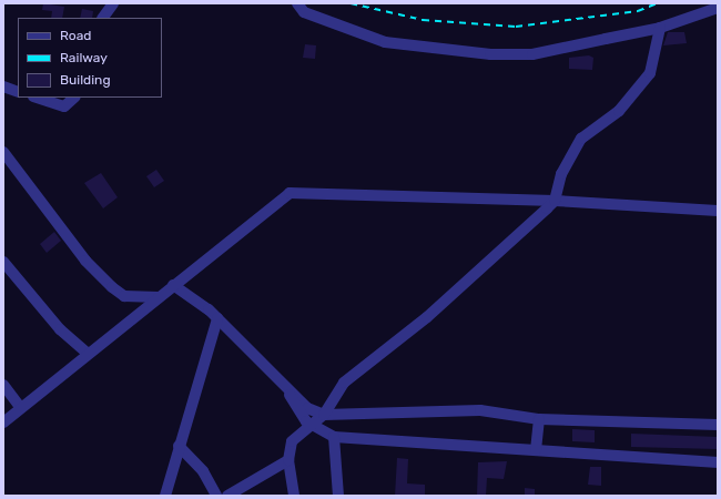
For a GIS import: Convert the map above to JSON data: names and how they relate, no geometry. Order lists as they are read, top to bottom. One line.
{"legend":["Road","Railway","Building"]}
